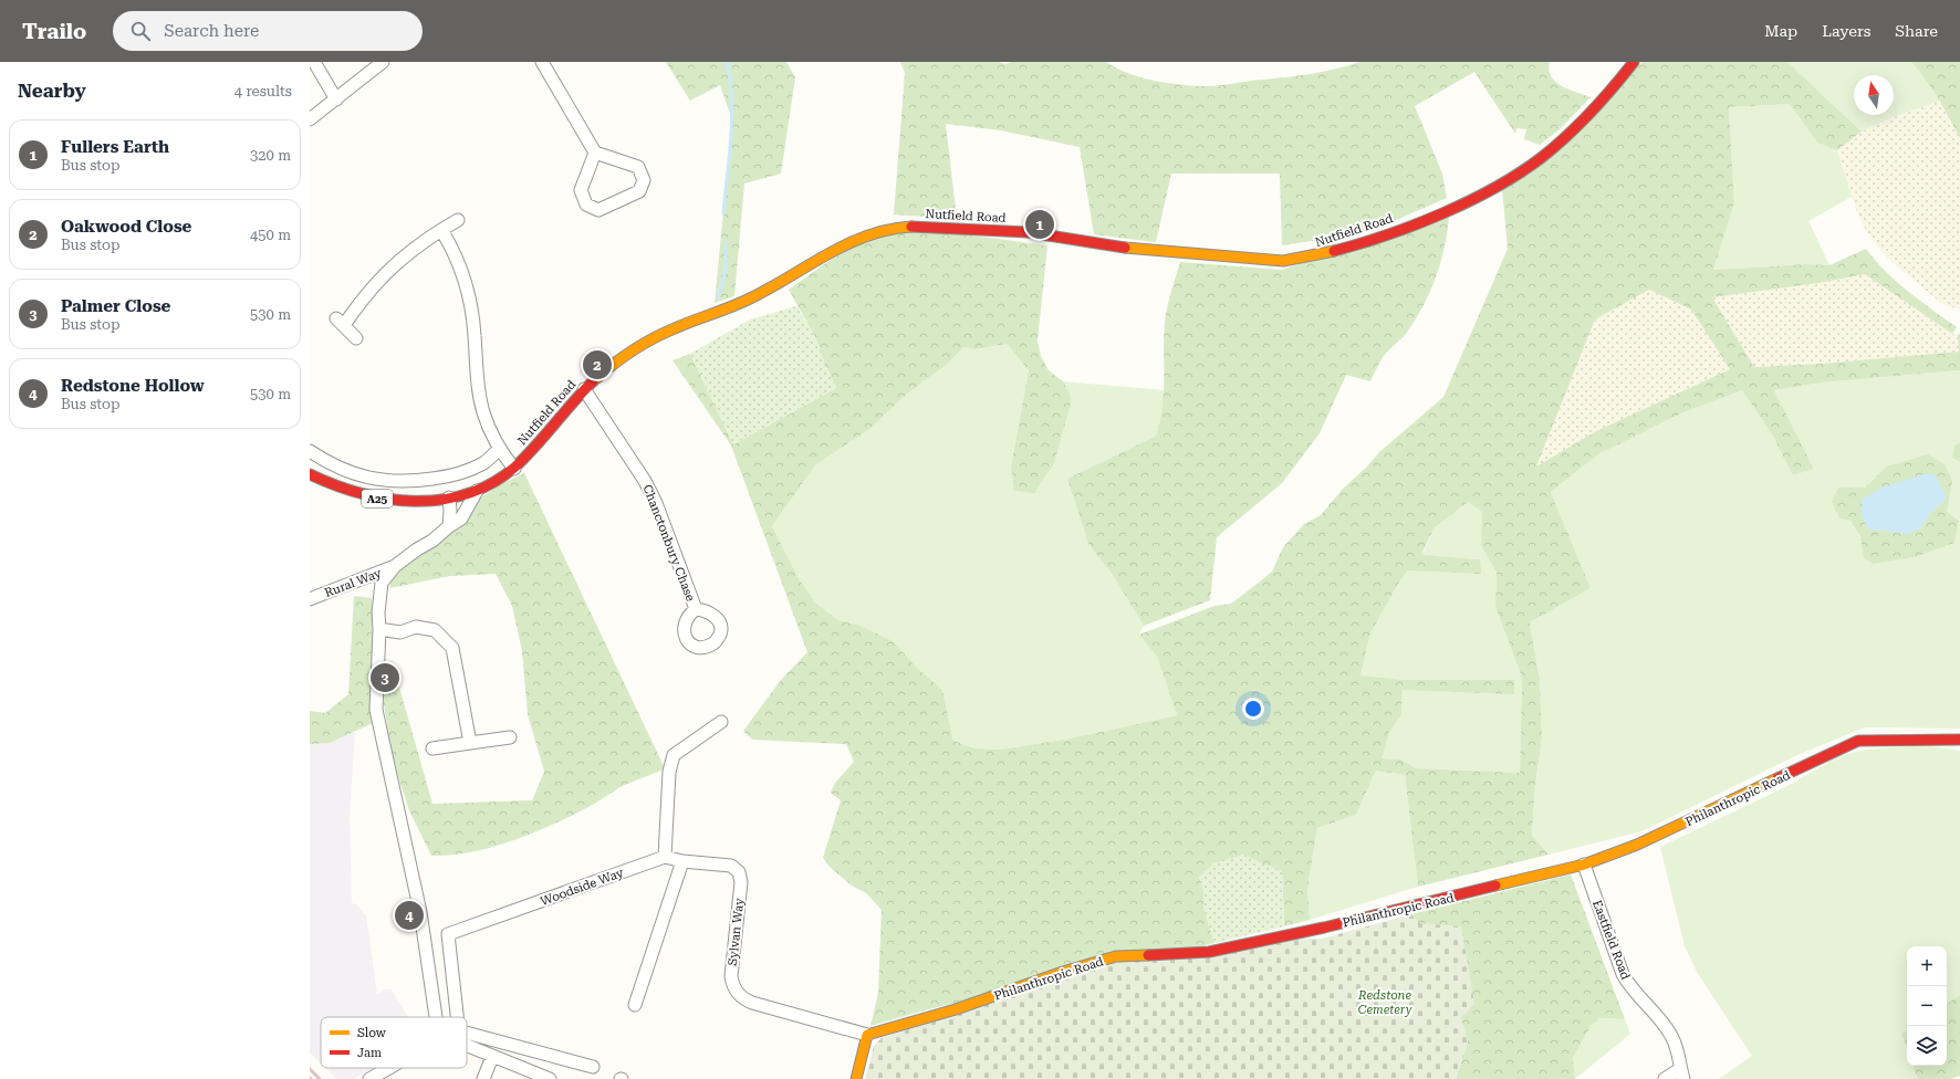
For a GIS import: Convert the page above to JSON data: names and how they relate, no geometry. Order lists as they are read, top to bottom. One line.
{"streets":{"main road":["Nutfield Road","A25","Philanthropic Road"],"street":["Chanctonbury Chase","Rural Way","Woodside Way","Sylvan Way","Eastfield Road"]},"crossings":[["Nutfield Road","A25"],["Nutfield Road","Chanctonbury Chase"],["Philanthropic Road","Sylvan Way"],["Philanthropic Road","Eastfield Road"],["Woodside Way","Sylvan Way"]],"parks":["Redstone Cemetery"],"legend":["Slow","Jam"],"north":"top","page":{"header":"Trailo","search":"Search here","nav":["Map","Layers","Share"],"heading":["Nearby","4 results"],"list":[{"mark":"1","name":"Fullers Earth","note":"Bus stop","value":"320 m"},{"mark":"2","name":"Oakwood Close","note":"Bus stop","value":"450 m"},{"mark":"3","name":"Palmer Close","note":"Bus stop","value":"530 m"},{"mark":"4","name":"Redstone Hollow","note":"Bus stop","value":"530 m"}],"pins":["1","2","3","4"],"map_buttons":["+","−"]}}
